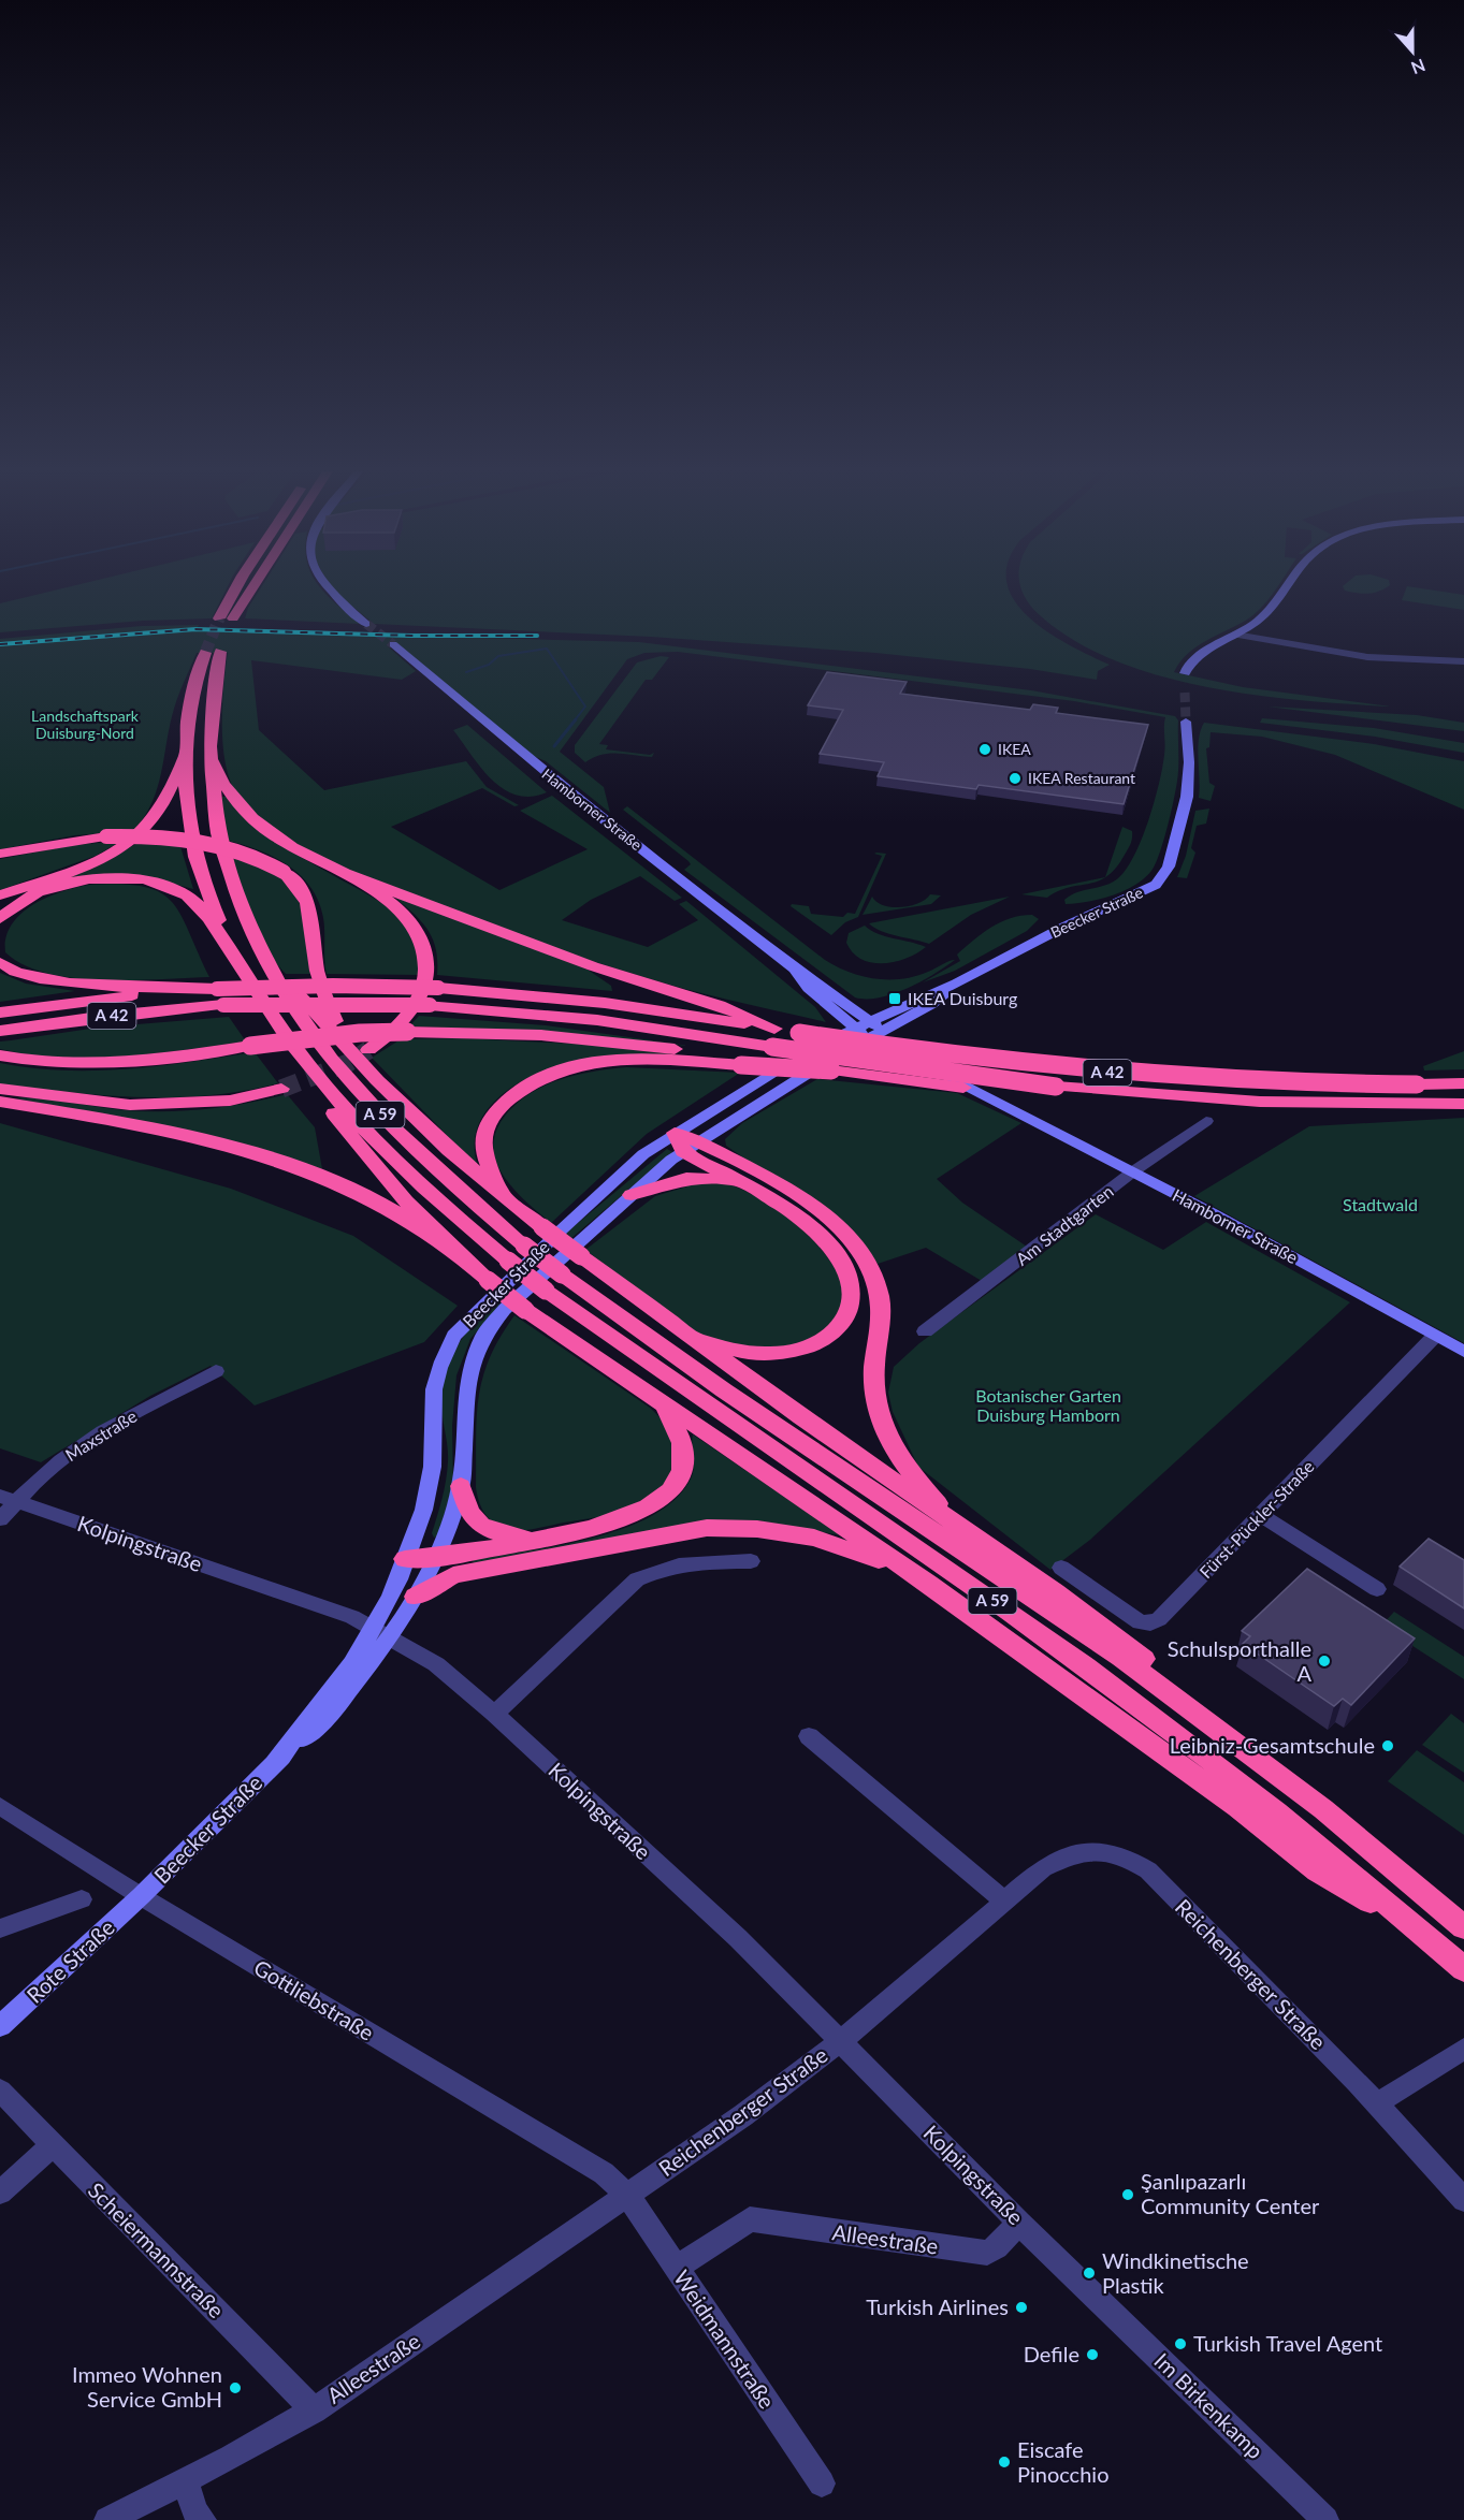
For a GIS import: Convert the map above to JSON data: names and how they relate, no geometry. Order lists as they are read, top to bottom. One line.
{"streets":{"highway":["A 42","A 59"],"street":["Hamborner Straße","Beecker Straße","Am Stadtgarten","Maxstraße","Fürst-Pückler-Straße","Kolpingstraße","Rote Straße","Reichenberger Straße","Gottliebstraße","Alleestraße","Scheiermannstraße","Weidmannstraße","Im Birkenkamp"]},"crossings":[["Hamborner Straße","Beecker Straße"],["Hamborner Straße","Am Stadtgarten"],["Hamborner Straße","Fürst-Pückler-Straße"],["Beecker Straße","Kolpingstraße"],["Beecker Straße","Rote Straße"],["Beecker Straße","Gottliebstraße"],["Maxstraße","Kolpingstraße"],["Kolpingstraße","Reichenberger Straße"],["Kolpingstraße","Alleestraße"],["Kolpingstraße","Im Birkenkamp"],["Rote Straße","Gottliebstraße"],["Reichenberger Straße","Gottliebstraße"],["Reichenberger Straße","Alleestraße"],["Reichenberger Straße","Weidmannstraße"],["Gottliebstraße","Alleestraße"],["Gottliebstraße","Weidmannstraße"],["Alleestraße","Scheiermannstraße"],["Alleestraße","Weidmannstraße"]],"parks":["Landschaftspark Duisburg-Nord","Stadtwald","Botanischer Garten Duisburg Hamborn"],"places":{"other":["IKEA","IKEA Restaurant","Schulsporthalle A","Leibniz-Gesamtschule","Şanlıpazarlı Community Center","Windkinetische Plastik","Turkish Airlines","Turkish Travel Agent","Defile","Immeo Wohnen Service GmbH","Eiscafe Pinocchio"],"transit":["IKEA Duisburg"]},"north":"bottom"}
